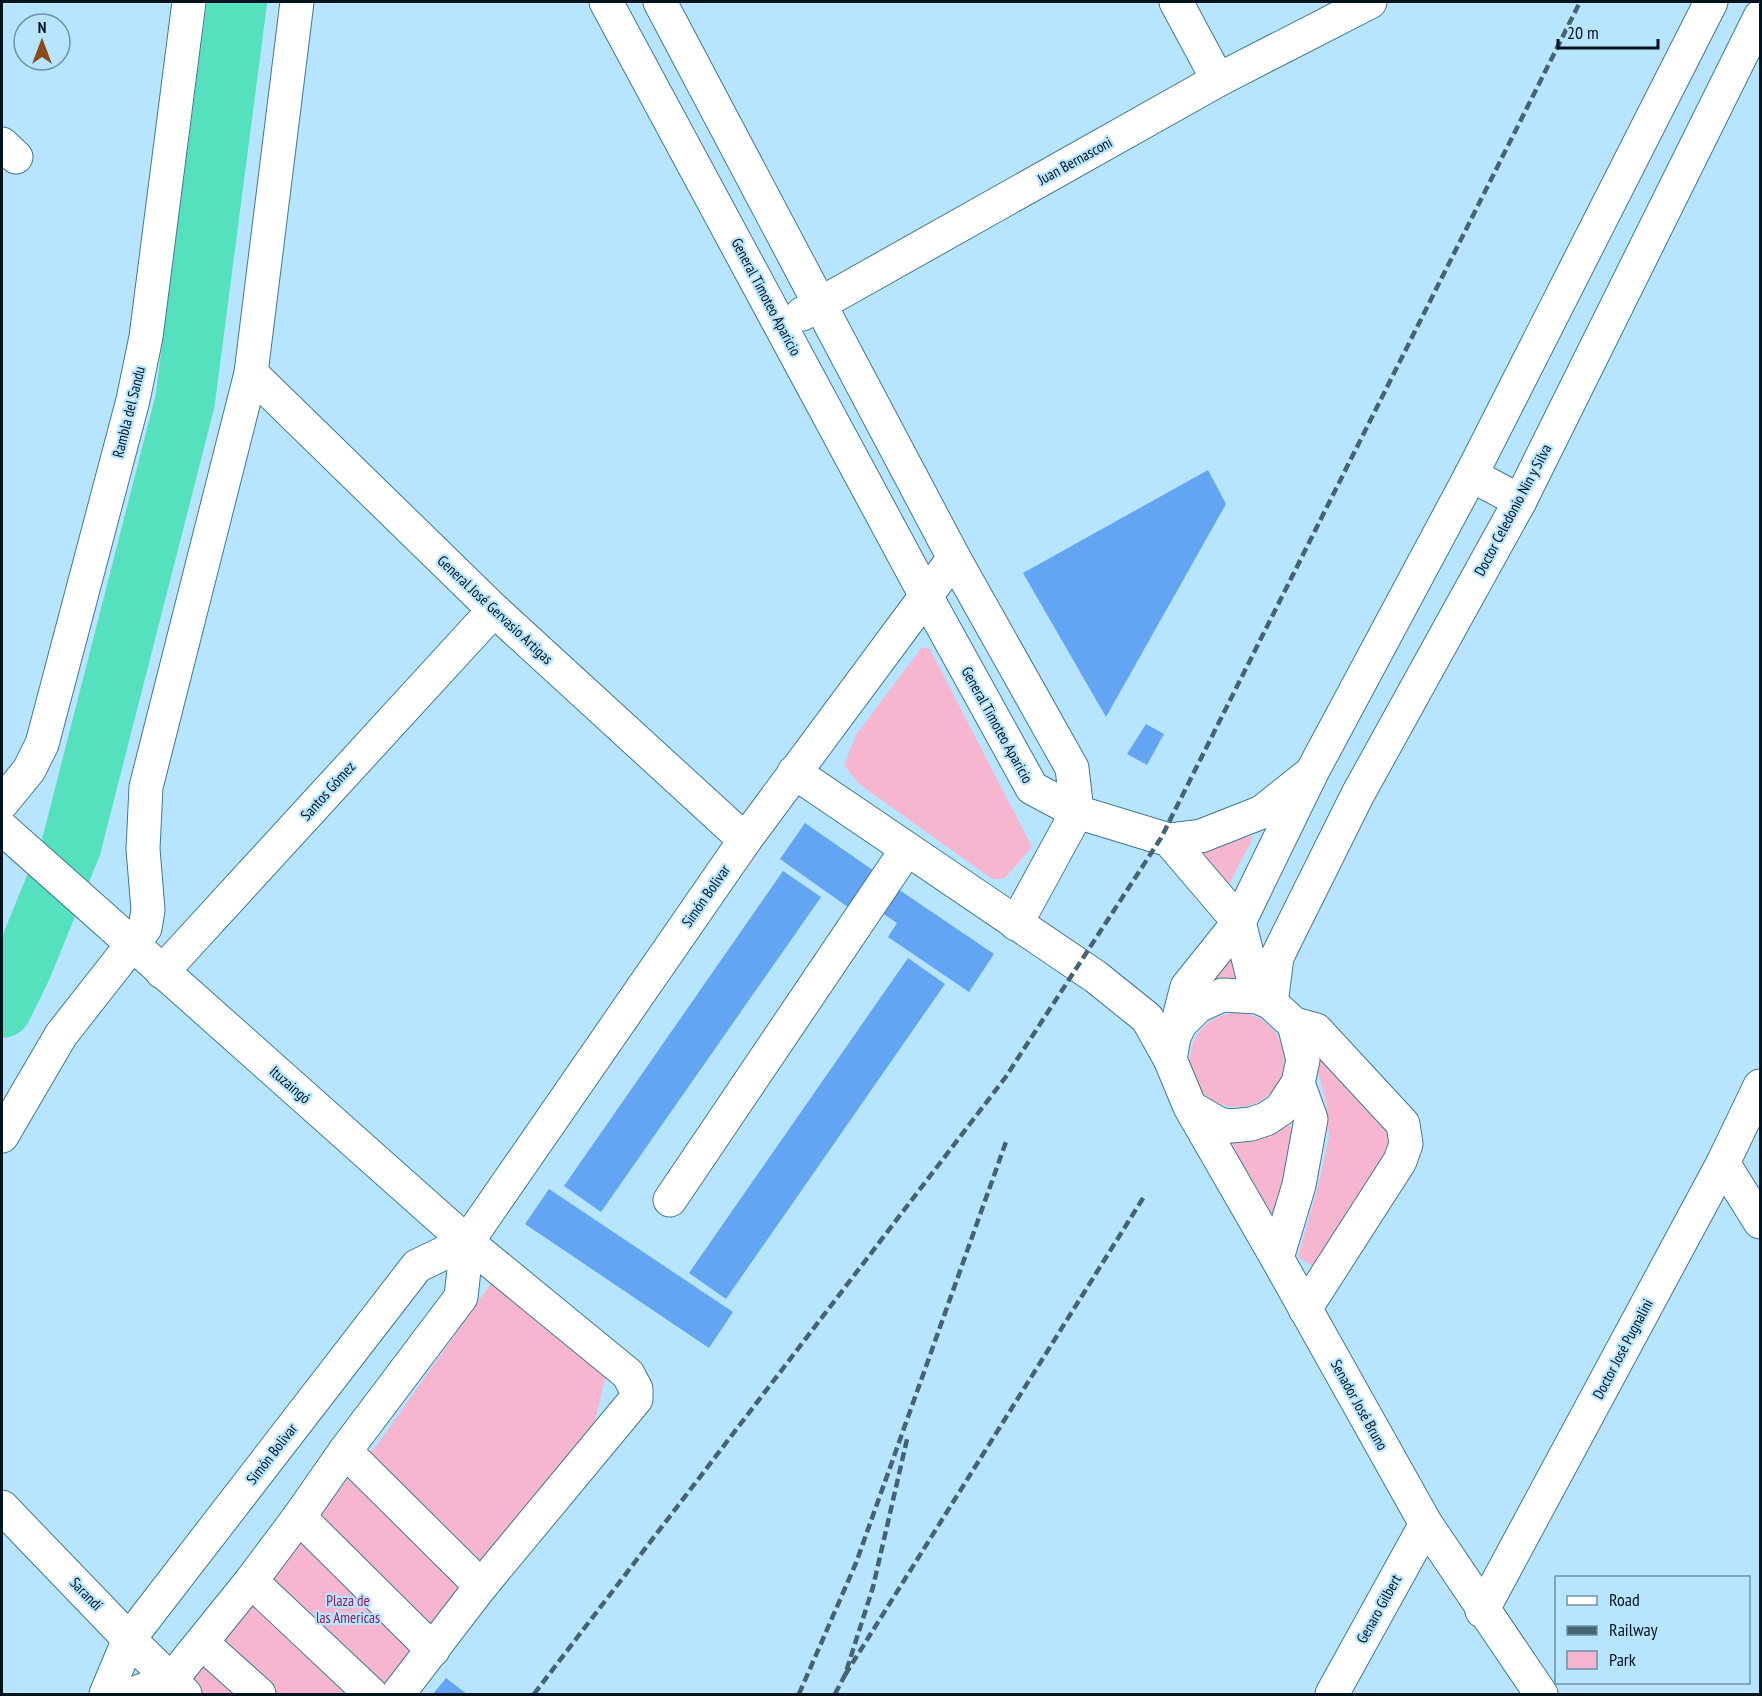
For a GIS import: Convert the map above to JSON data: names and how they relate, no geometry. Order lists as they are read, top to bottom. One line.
{"streets":{"street":["Juan Bernasconi","General Timoteo Aparicio","Rambla del Sandu","Doctor Celedonio Nin y Silva","General José Gervasio Artigas","Santos Gómez","Simón Bolivar","Ituzaingó","Doctor José Pugnalini","Senador José Bruno","Sarandí","Genaro Gilbert"]},"crossings":[["Juan Bernasconi","General Timoteo Aparicio"],["General Timoteo Aparicio","Simón Bolivar"],["Doctor Celedonio Nin y Silva","Senador José Bruno"],["General José Gervasio Artigas","Santos Gómez"],["General José Gervasio Artigas","Simón Bolivar"],["Santos Gómez","Ituzaingó"],["Simón Bolivar","Ituzaingó"],["Simón Bolivar","Sarandí"],["Doctor José Pugnalini","Senador José Bruno"],["Senador José Bruno","Genaro Gilbert"]],"parks":["Plaza de las Americas"],"legend":["Road","Railway","Park"],"scale_bar":"20 m","north":"top"}
